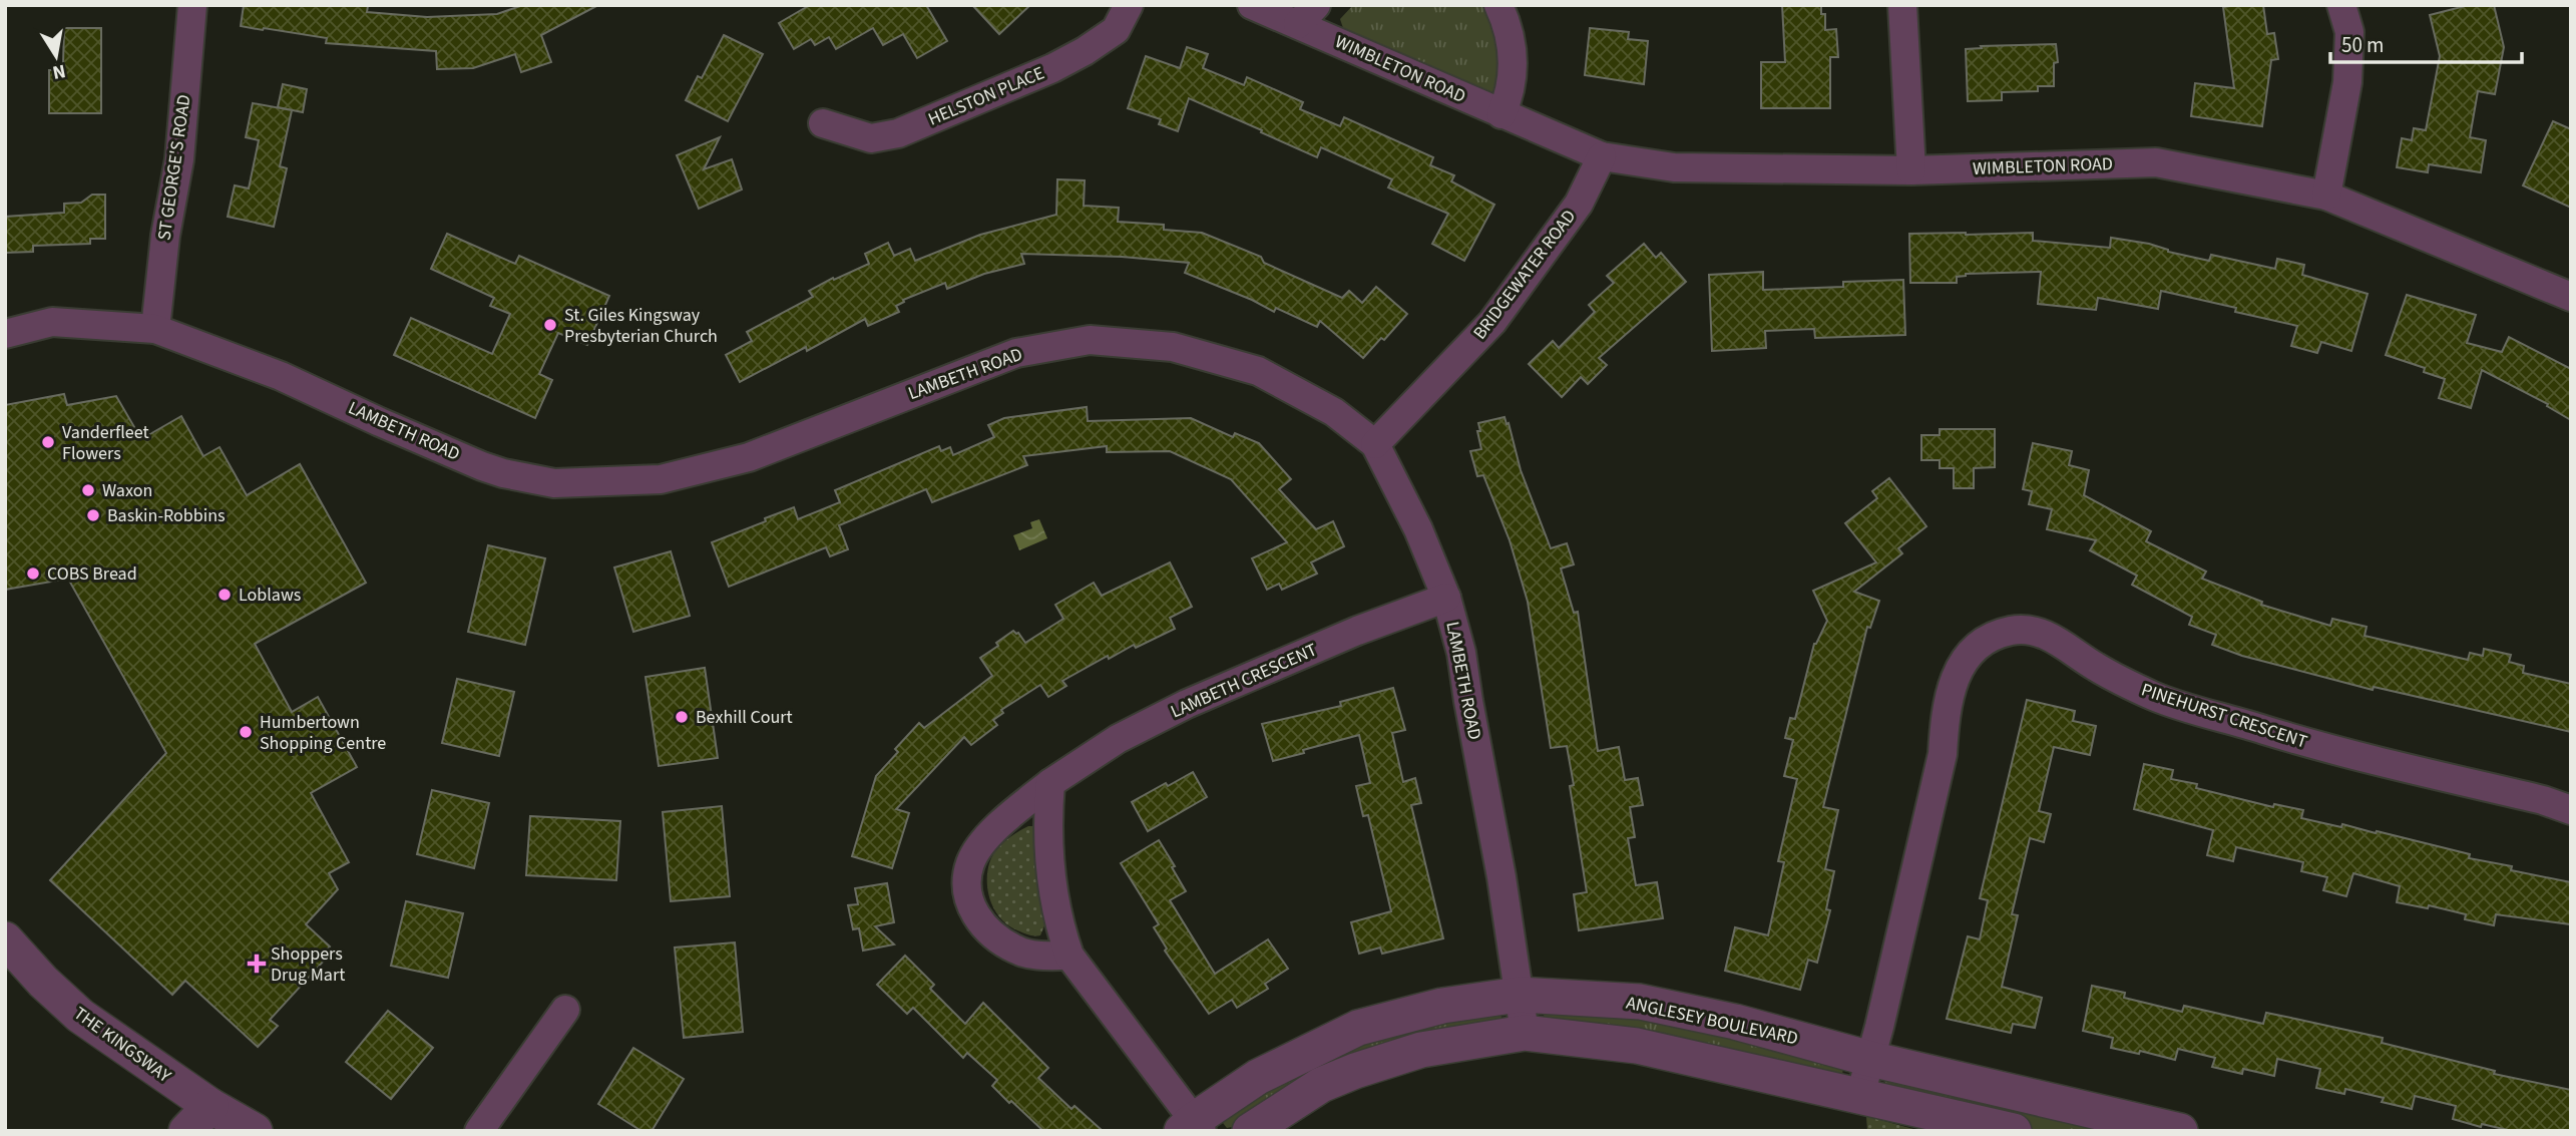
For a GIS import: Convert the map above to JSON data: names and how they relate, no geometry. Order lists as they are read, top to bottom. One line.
{"streets":{"street":["WIMBLETON ROAD","HELSTON PLACE","ST GEORGE'S ROAD","BRIDGEWATER ROAD","LAMBETH ROAD","LAMBETH CRESCENT","PINEHURST CRESCENT","ANGLESEY BOULEVARD","THE KINGSWAY"]},"crossings":[["WIMBLETON ROAD","BRIDGEWATER ROAD"],["ST GEORGE'S ROAD","LAMBETH ROAD"],["BRIDGEWATER ROAD","LAMBETH ROAD"],["LAMBETH ROAD","LAMBETH CRESCENT"],["LAMBETH ROAD","ANGLESEY BOULEVARD"],["PINEHURST CRESCENT","ANGLESEY BOULEVARD"]],"places":{"other":["St. Giles Kingsway Presbyterian Church","Vanderfleet Flowers","Waxon","Baskin-Robbins","COBS Bread","Loblaws","Bexhill Court","Humbertown Shopping Centre"],"health":["Shoppers Drug Mart"]},"scale_bar":"50 m","north":"bottom"}
